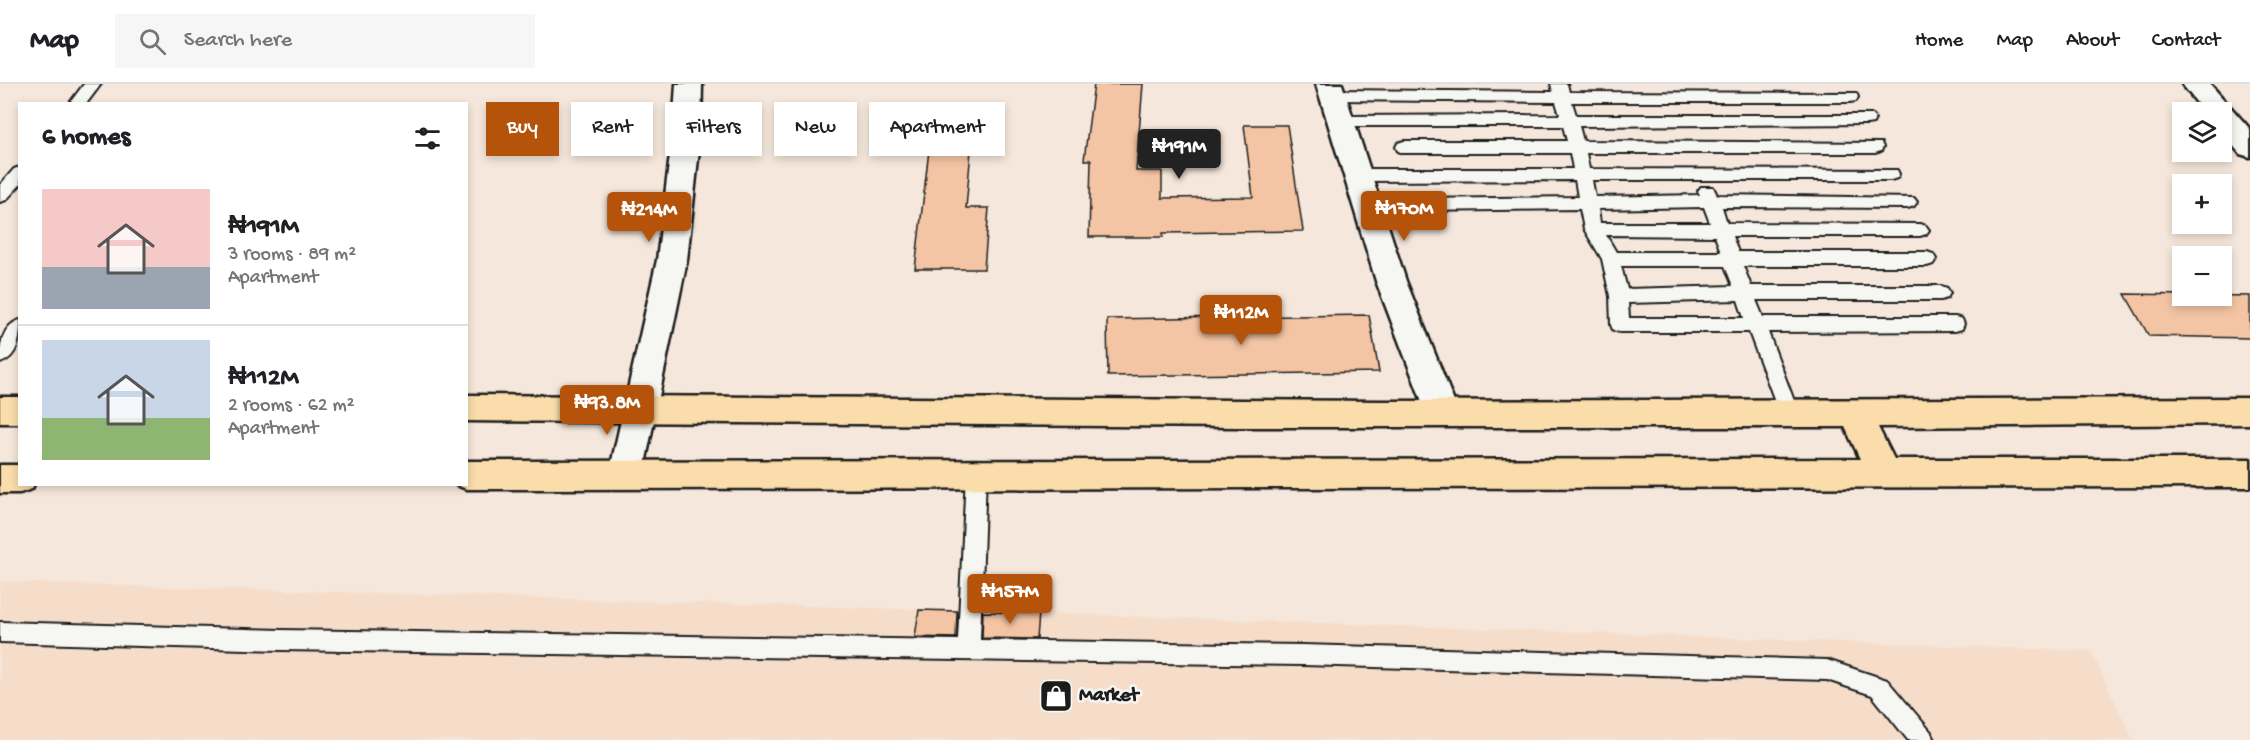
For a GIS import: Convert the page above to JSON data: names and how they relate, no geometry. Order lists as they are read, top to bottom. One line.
{"places":{"shop":["Market"]},"page":{"header":"Map","search":"Search here","nav":["Home","Map","About","Contact"],"map_buttons":["+","−"],"chip":["Buy","Rent","Filters","New","Apartment"],"heading":"6 homes","price":["₦191M","₦170M","₦214M","₦112M","₦93.8M","₦157M"],"list":[{"name":"₦191M","note":"3 rooms · 89 m² · Apartment"},{"name":"₦112M","note":"2 rooms · 62 m² · Apartment"}]}}
